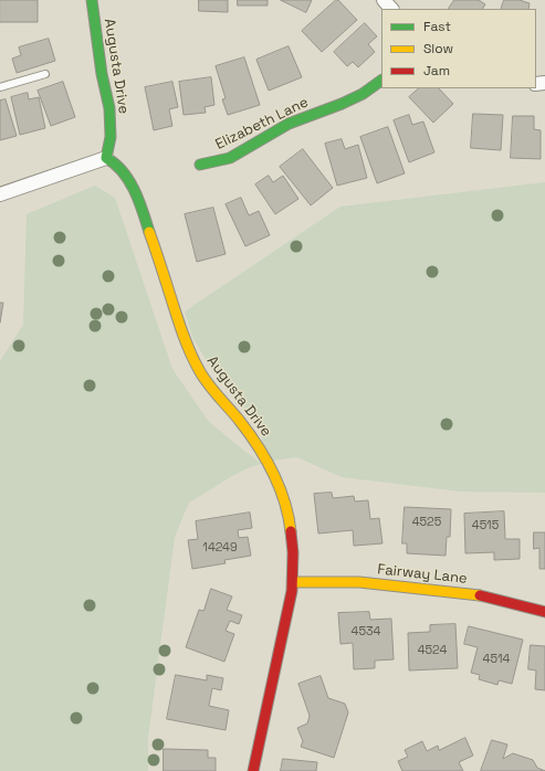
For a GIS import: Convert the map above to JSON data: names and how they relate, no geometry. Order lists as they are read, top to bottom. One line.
{"streets":{"street":["Augusta Drive","Elizabeth Lane","Fairway Lane"]},"crossings":[["Augusta Drive","Fairway Lane"]],"house_numbers":["4525","4515","14249","4534","4524","4514"],"legend":["Fast","Slow","Jam"]}
